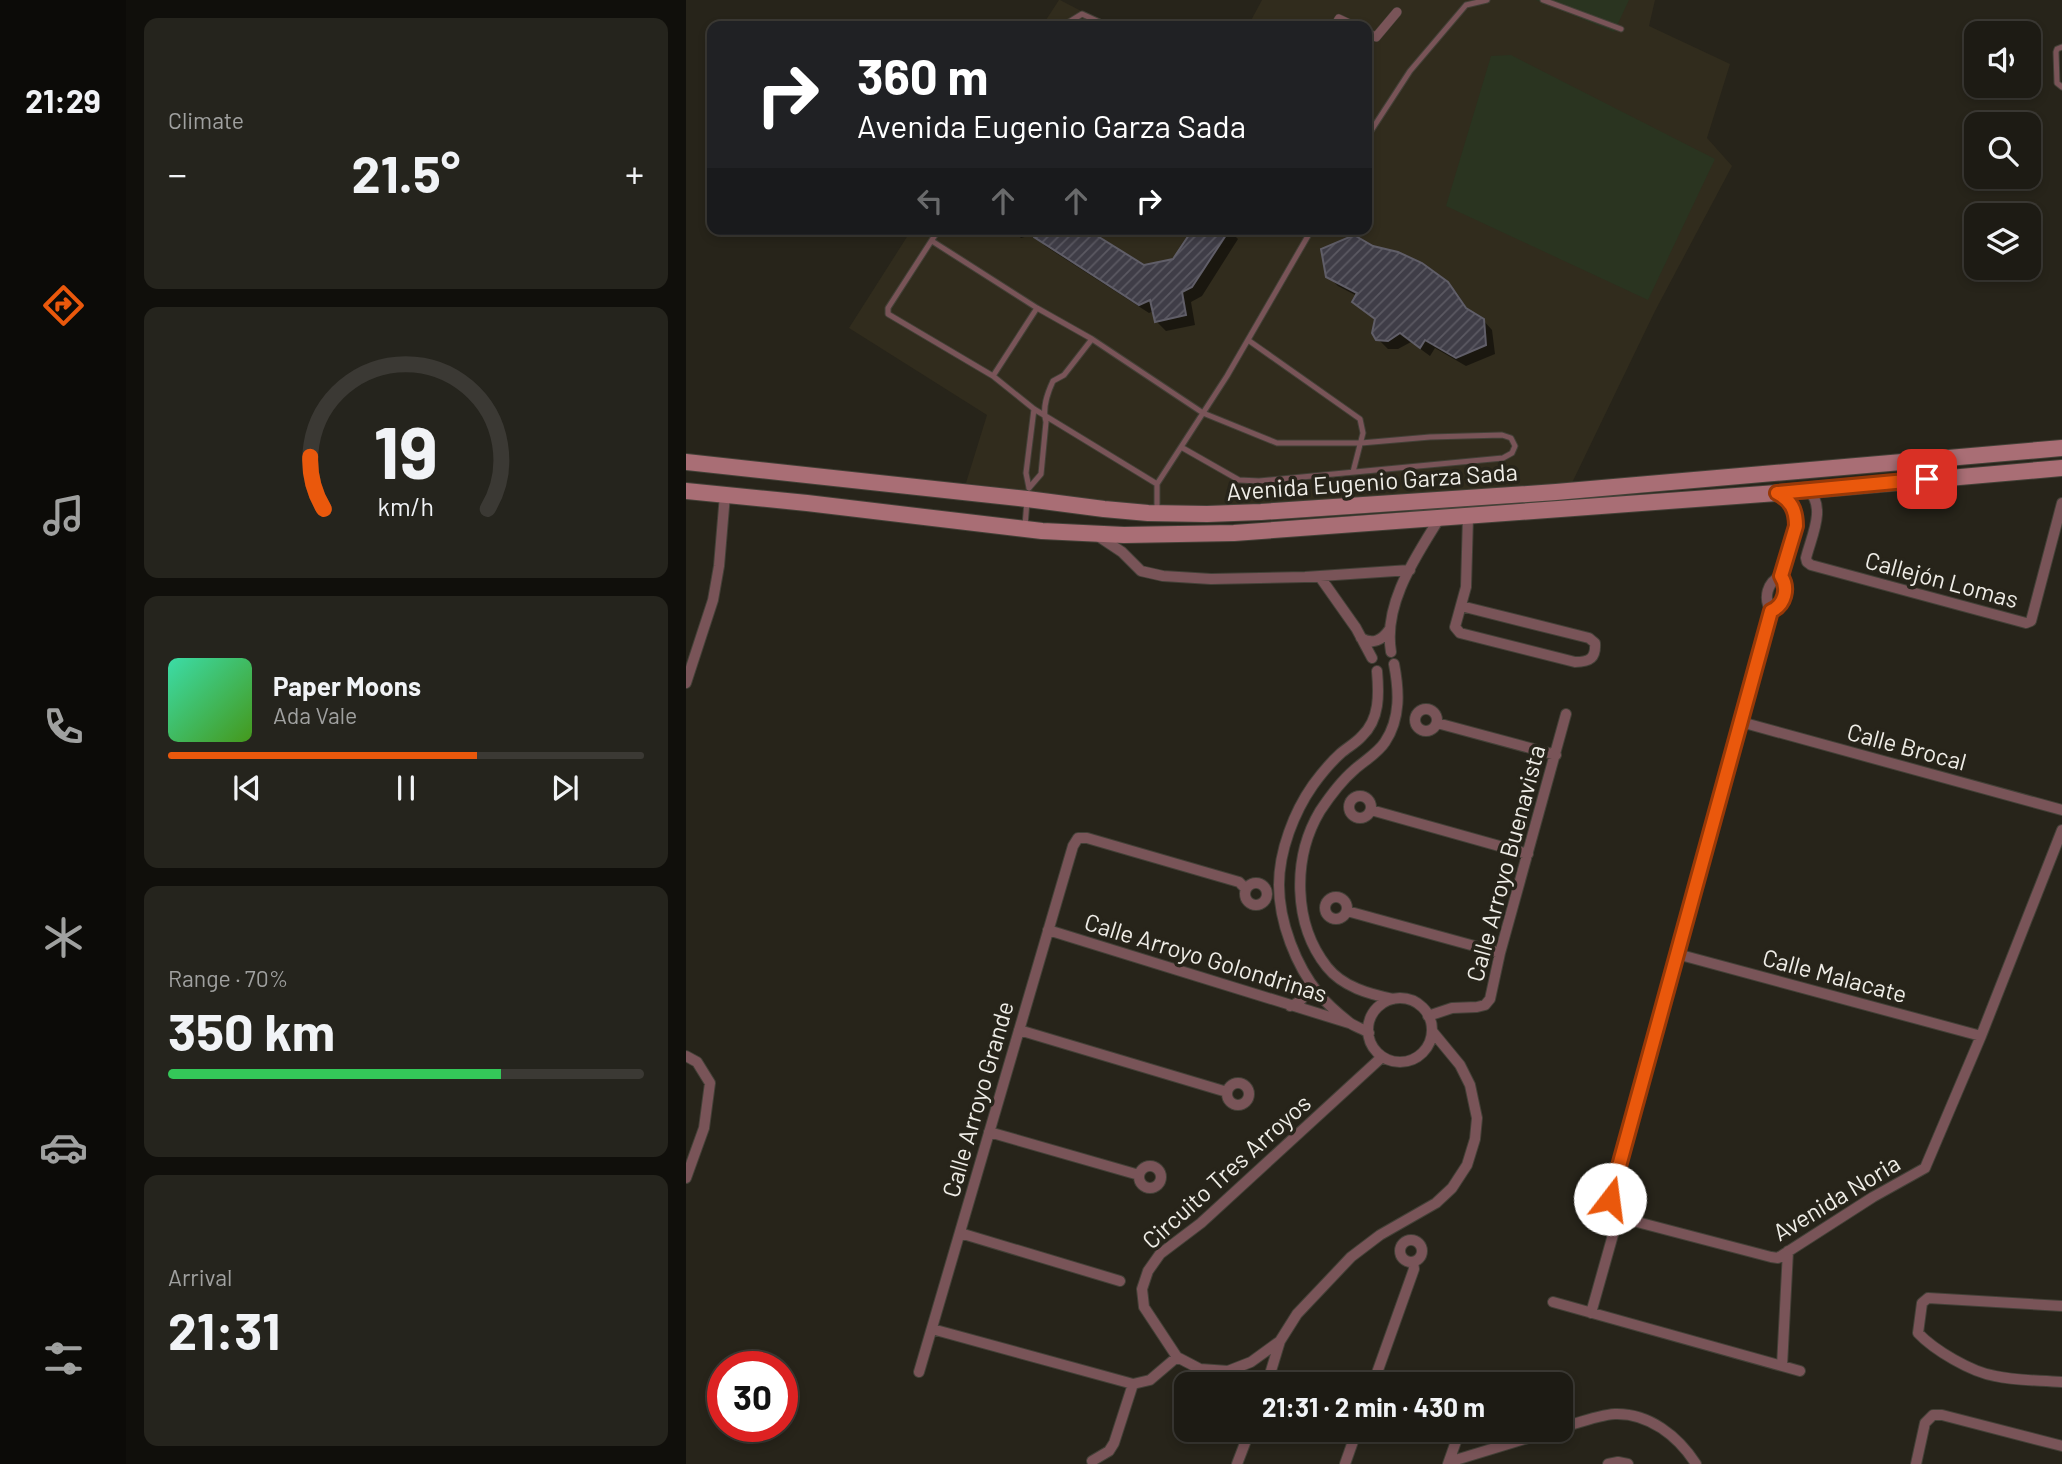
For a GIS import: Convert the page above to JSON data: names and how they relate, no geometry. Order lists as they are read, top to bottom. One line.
{"streets":{"main road":["Avenida Eugenio Garza Sada"],"street":["Callejón Lomas","Calle Brocal","Calle Arroyo Buenavista","Calle Arroyo Golondrinas","Calle Malacate","Calle Arroyo Grande","Circuito Tres Arroyos","Avenida Noria"]},"crossings":[["Avenida Eugenio Garza Sada","Callejón Lomas"],["Calle Arroyo Buenavista","Circuito Tres Arroyos"],["Calle Arroyo Golondrinas","Calle Arroyo Grande"],["Calle Malacate","Avenida Noria"]],"page":{"tabs":"21:29","tile":["Climate",["Range · 70%","350 km"],["Arrival","21:31"]],"turn":["360 m","Avenida Eugenio Garza Sada"],"heat":["−","21.5°","+"],"song":["Paper Moons","Ada Vale"],"limit":"30","trip":"21:31 · 2 min · 430 m","gauge":["19","km/h"]}}
